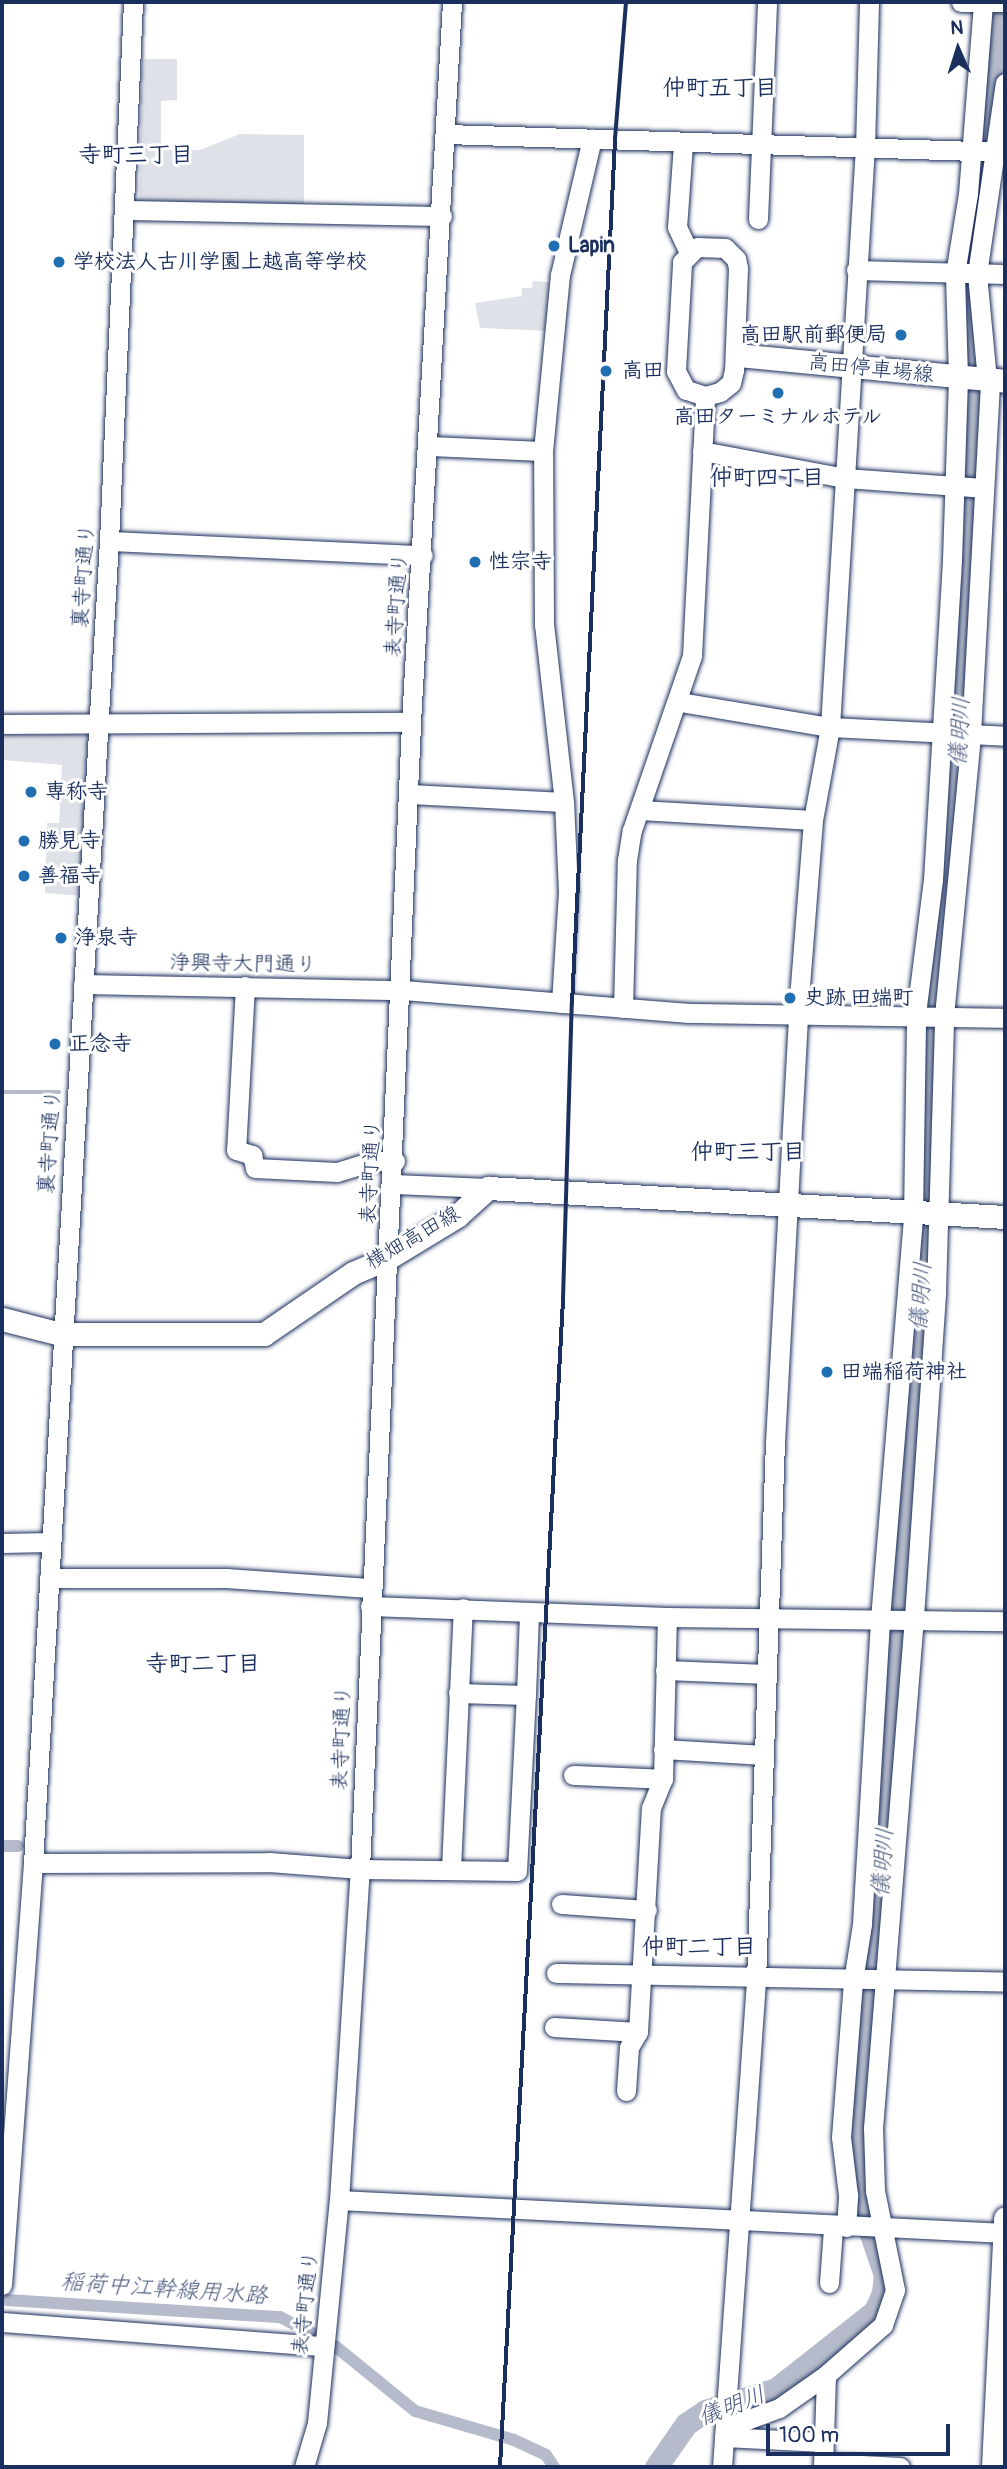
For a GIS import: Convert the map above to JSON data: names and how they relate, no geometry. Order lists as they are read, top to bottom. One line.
{"streets":{"main road":["高田停車場線","横畑高田線"],"street":["裏寺町通り","表寺町通り","浄興寺大門通り"]},"crossings":[["裏寺町通り","浄興寺大門通り"],["裏寺町通り","横畑高田線"],["表寺町通り","浄興寺大門通り"],["表寺町通り","横畑高田線"]],"districts":["仲町五丁目","寺町三丁目","仲町四丁目","仲町三丁目","寺町二丁目","仲町二丁目"],"water":["儀明川","稲荷中江幹線用水路"],"places":["Lapin","学校法人古川学園上越高等学校","高田駅前郵便局","高田","高田ターミナルホテル","性宗寺","専称寺","勝見寺","善福寺","浄泉寺","史跡 田端町","正念寺","田端稲荷神社"],"scale_bar":"100 m","north":"top"}
